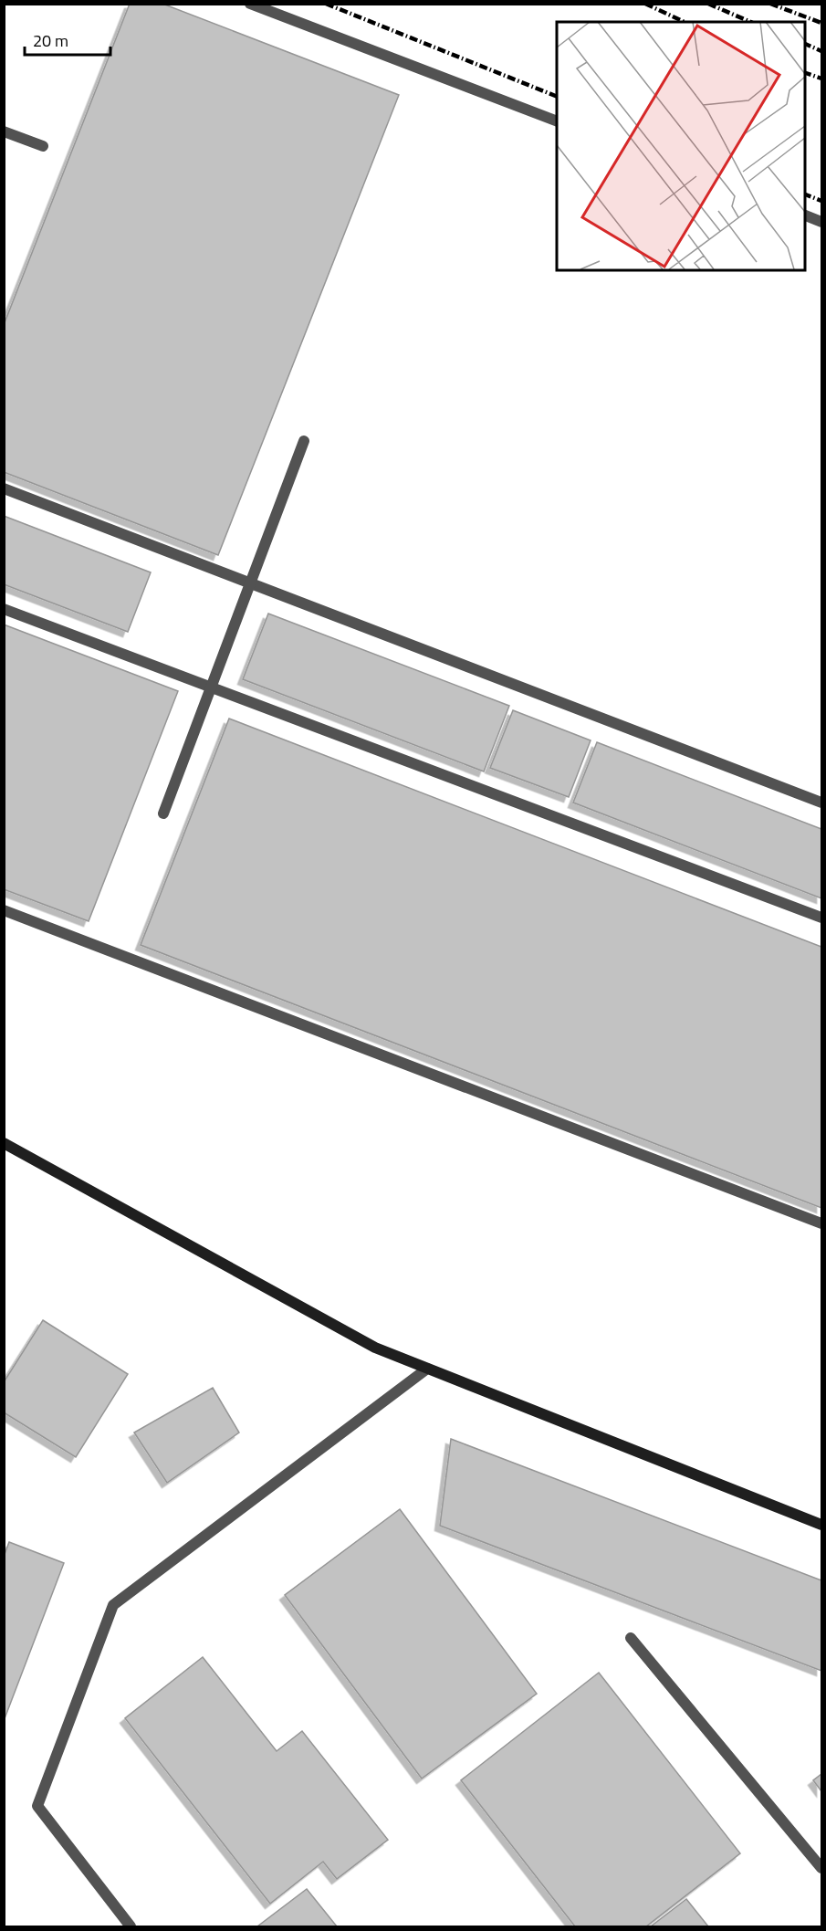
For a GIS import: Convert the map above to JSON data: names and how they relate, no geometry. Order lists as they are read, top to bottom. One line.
{"scale_bar":"20 m"}
